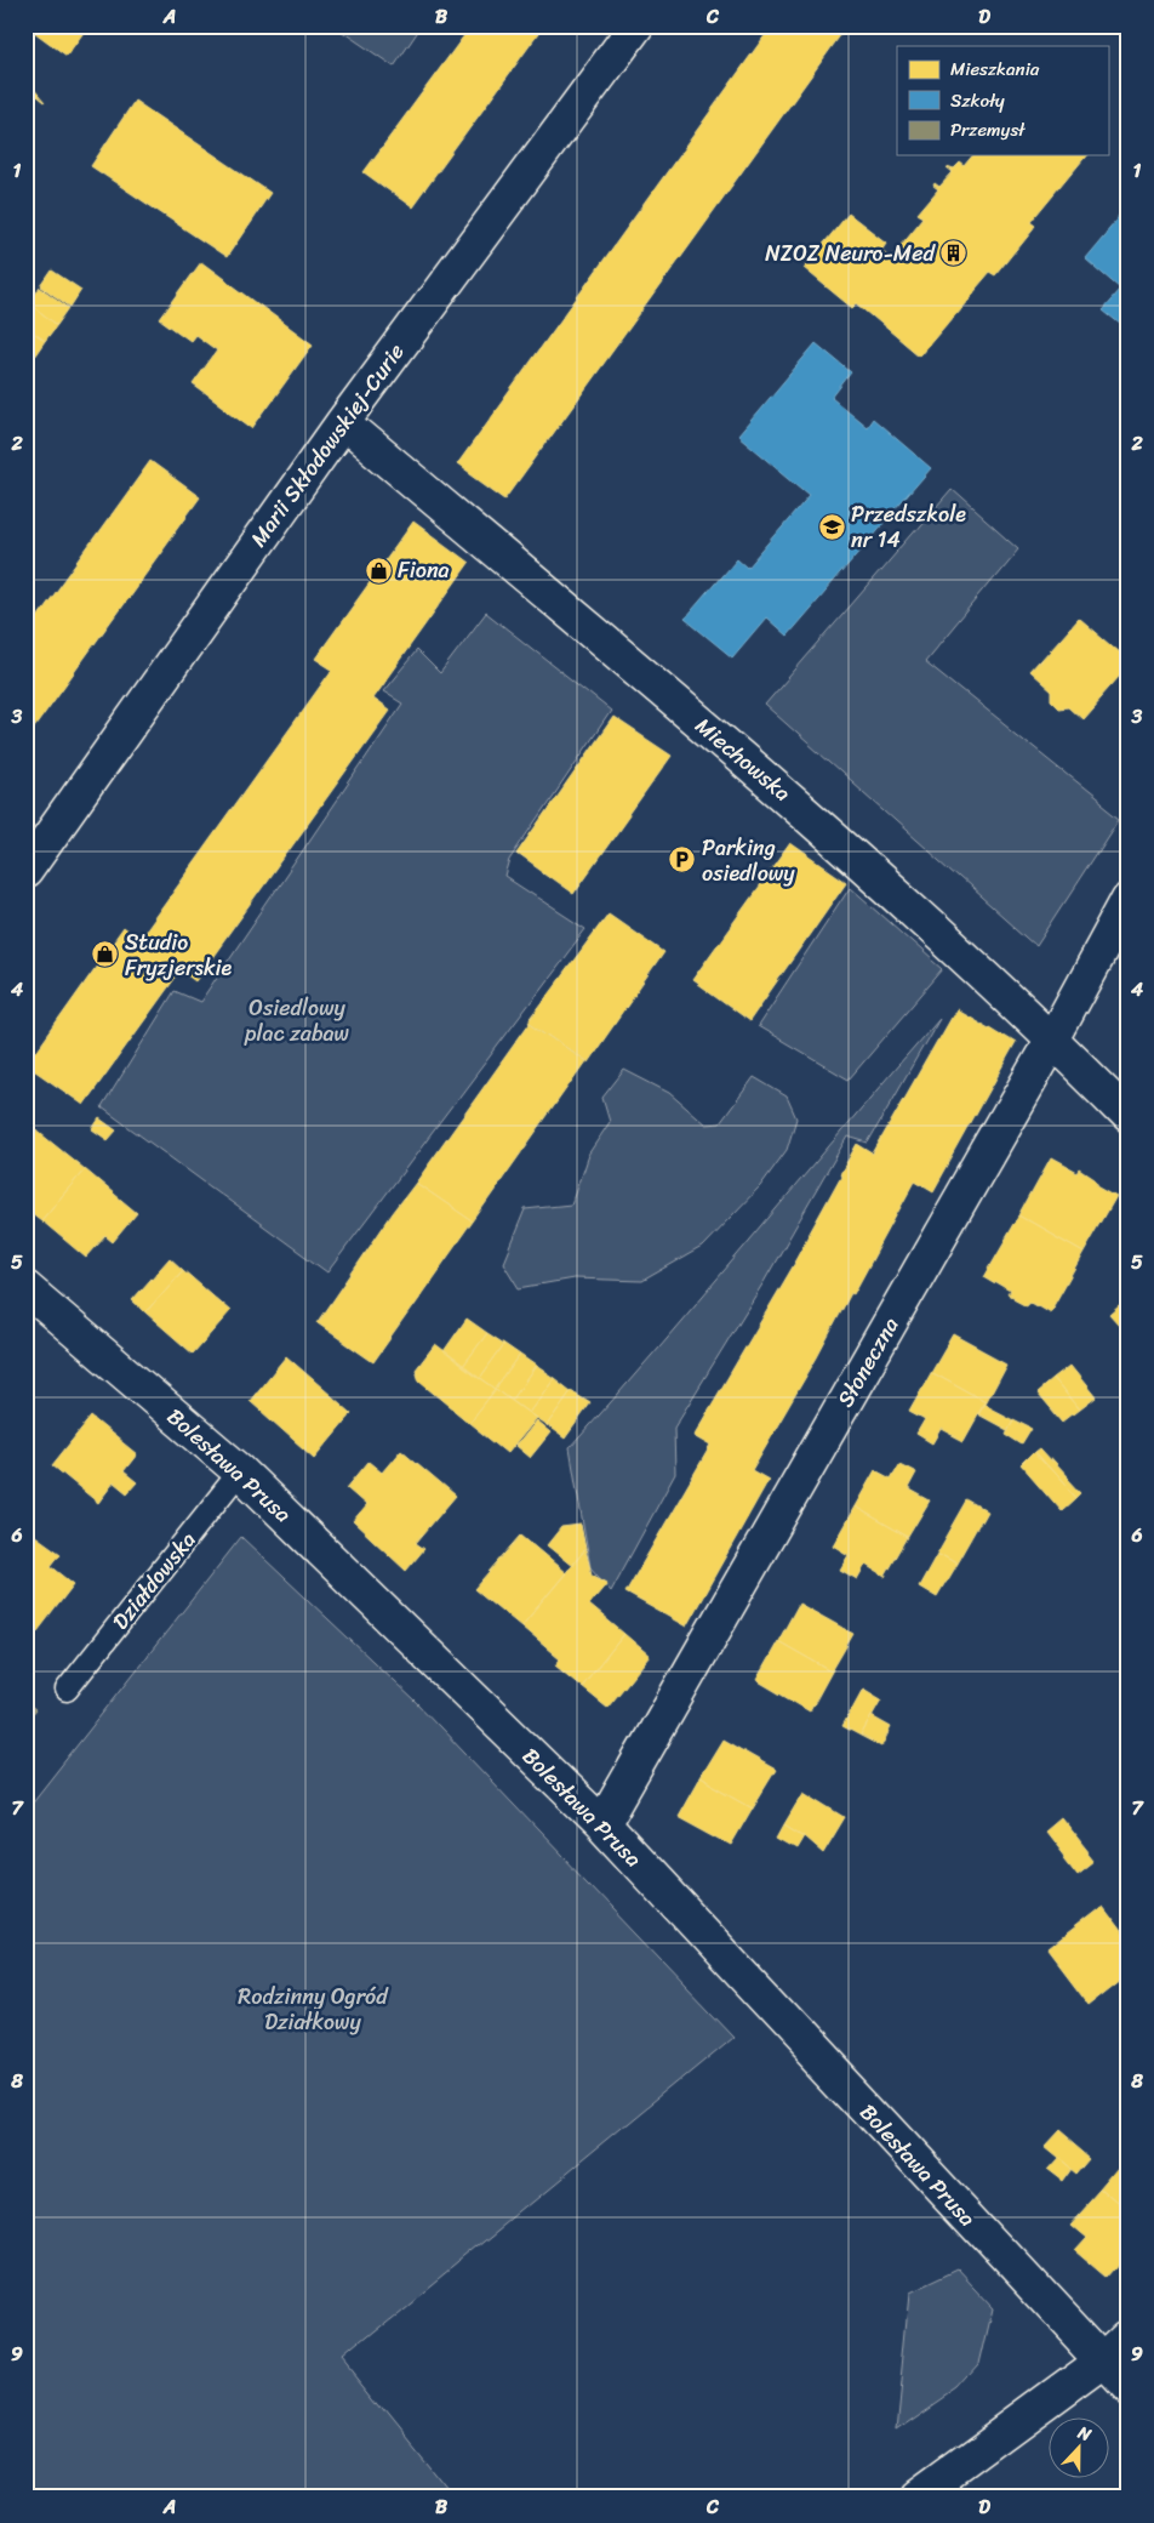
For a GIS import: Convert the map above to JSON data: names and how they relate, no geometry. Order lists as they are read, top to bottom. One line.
{"streets":{"street":["Marii Skłodowskiej-Curie","Miechowska","Słoneczna","Bolesława Prusa"],"lane":["Działdowska"]},"crossings":[["Marii Skłodowskiej-Curie","Miechowska"],["Miechowska","Słoneczna"],["Słoneczna","Bolesława Prusa"],["Bolesława Prusa","Działdowska"]],"parks":["Osiedlowy plac zabaw","Rodzinny Ogród Działkowy"],"places":{"building":["NZOZ Neuro-Med"],"school or university":["Przedszkole nr 14"],"shop":["Fiona","Studio Fryzjerskie"],"parking":["Parking osiedlowy"]},"legend":["Mieszkania","Szkoły","Przemysł"],"north":"top","grid":{"columns":["A","B","C","D"],"rows":["1","2","3","4","5","6","7","8","9"]}}
